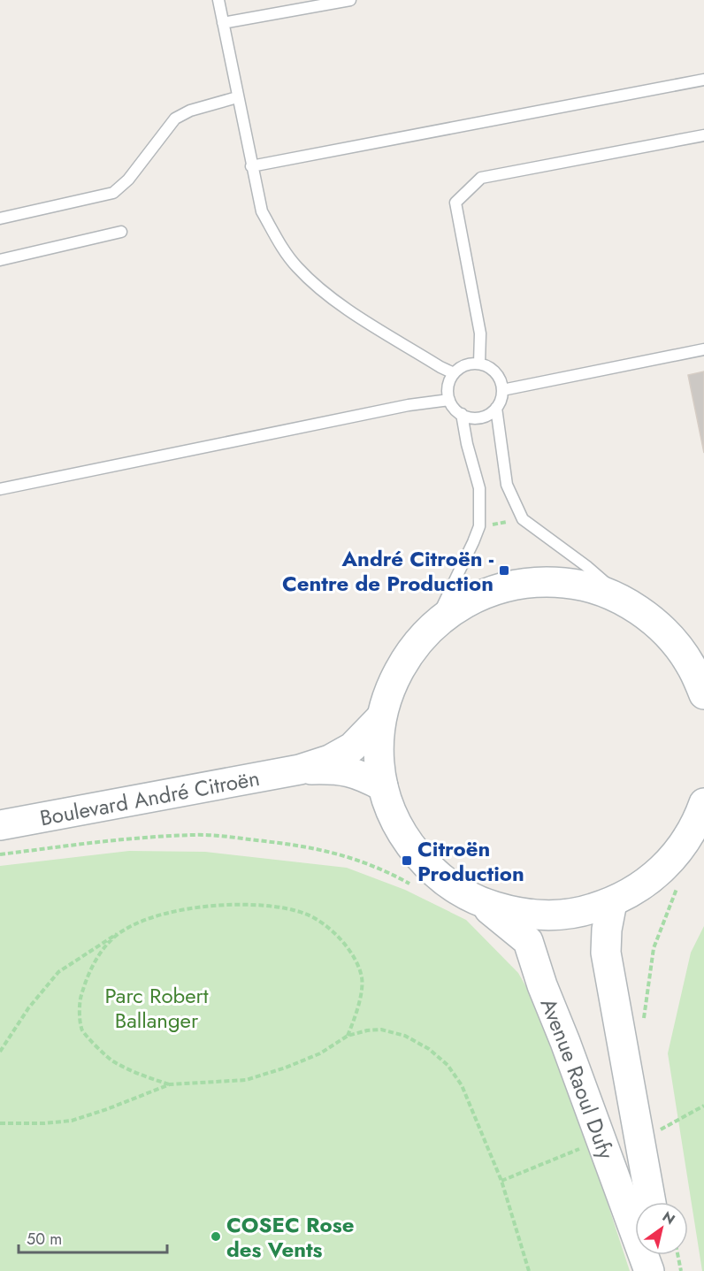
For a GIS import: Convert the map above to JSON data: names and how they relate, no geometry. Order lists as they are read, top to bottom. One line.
{"streets":{"main road":["Boulevard André Citroën","Avenue Raoul Dufy"]},"parks":["Parc Robert Ballanger"],"places":{"transit":["André Citroën - Centre de Production","Citroën Production"],"other":["COSEC Rose des Vents"]},"scale_bar":"50 m","north":"top right"}
